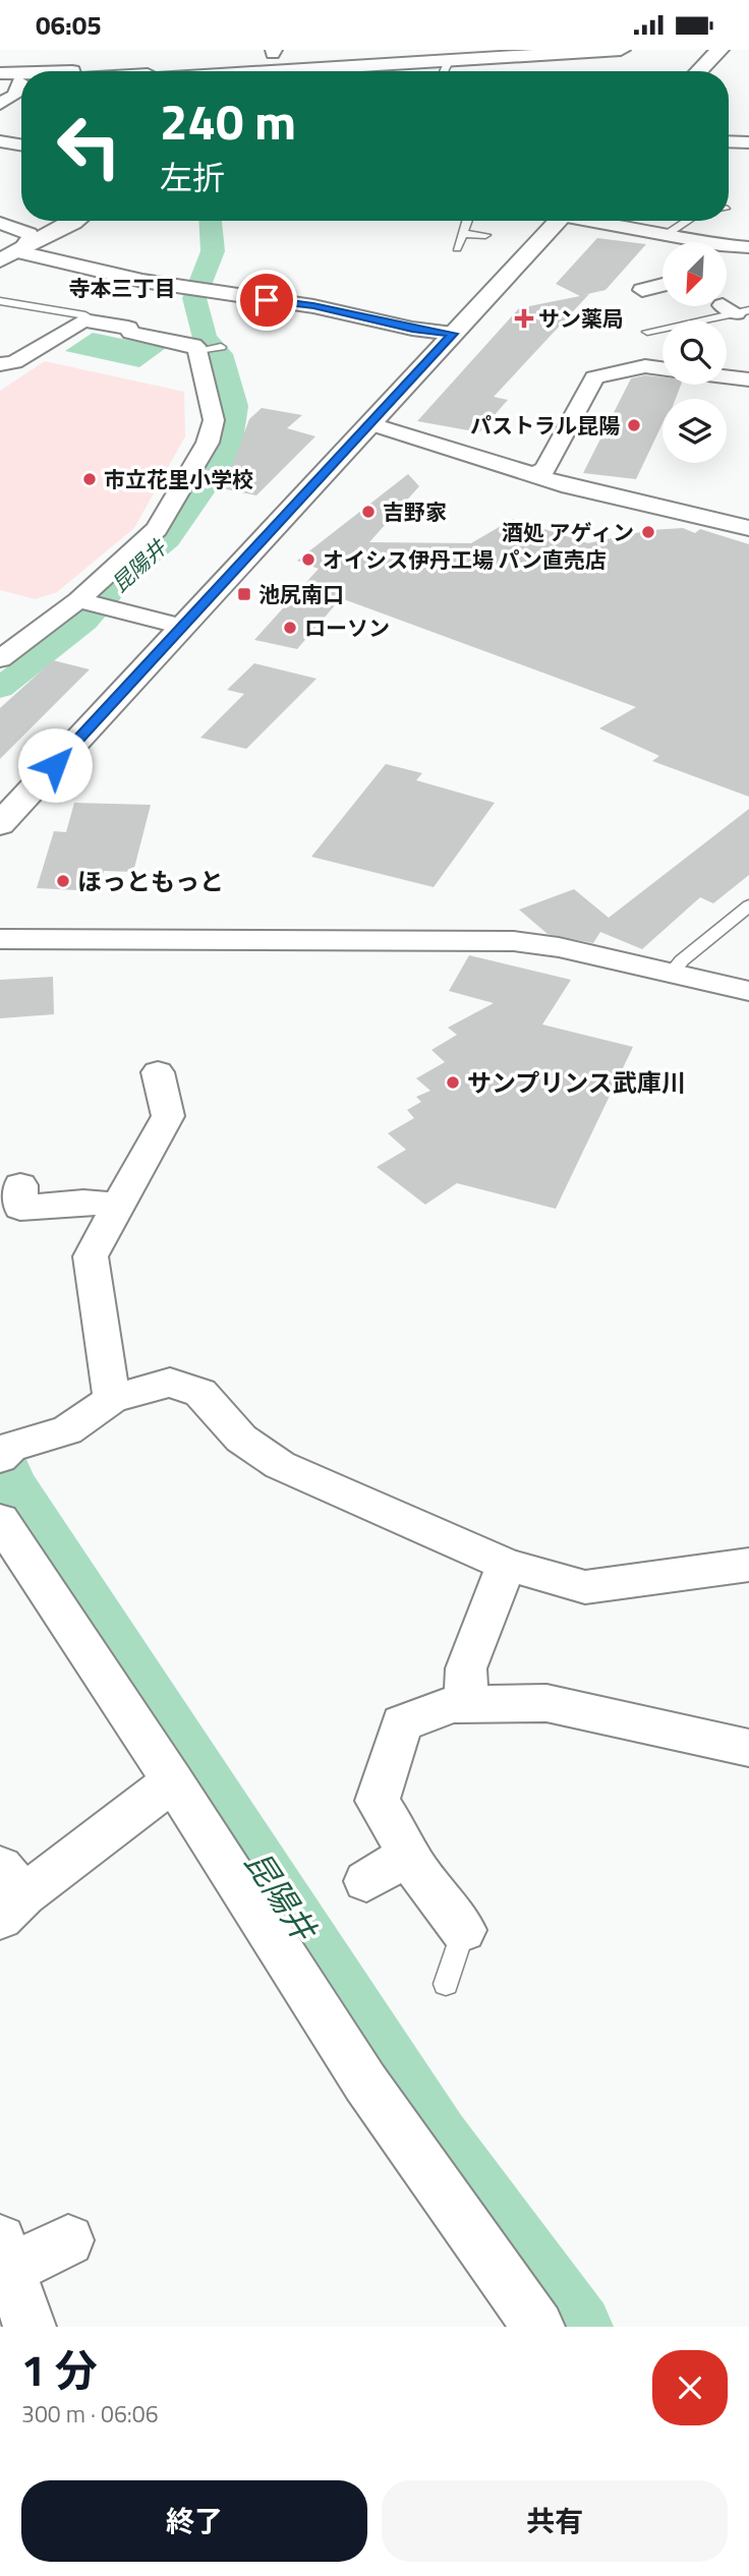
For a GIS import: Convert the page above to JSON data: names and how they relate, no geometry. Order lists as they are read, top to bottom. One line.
{"districts":["寺本三丁目"],"water":["昆陽井"],"places":{"health":["サン薬局"],"other":["パストラル昆陽","市立花里小学校","吉野家","酒処 アゲィン","オイシス伊丹工場 パン直売店","ローソン","ほっともっと","サンプリンス武庫川"],"transit":["池尻南口"]},"north":"bottom left","page":{"status":"06:05","turn":["240 m","左折"],"heading":["1 分","300 m · 06:06"],"buttons":["終了","共有"]}}
